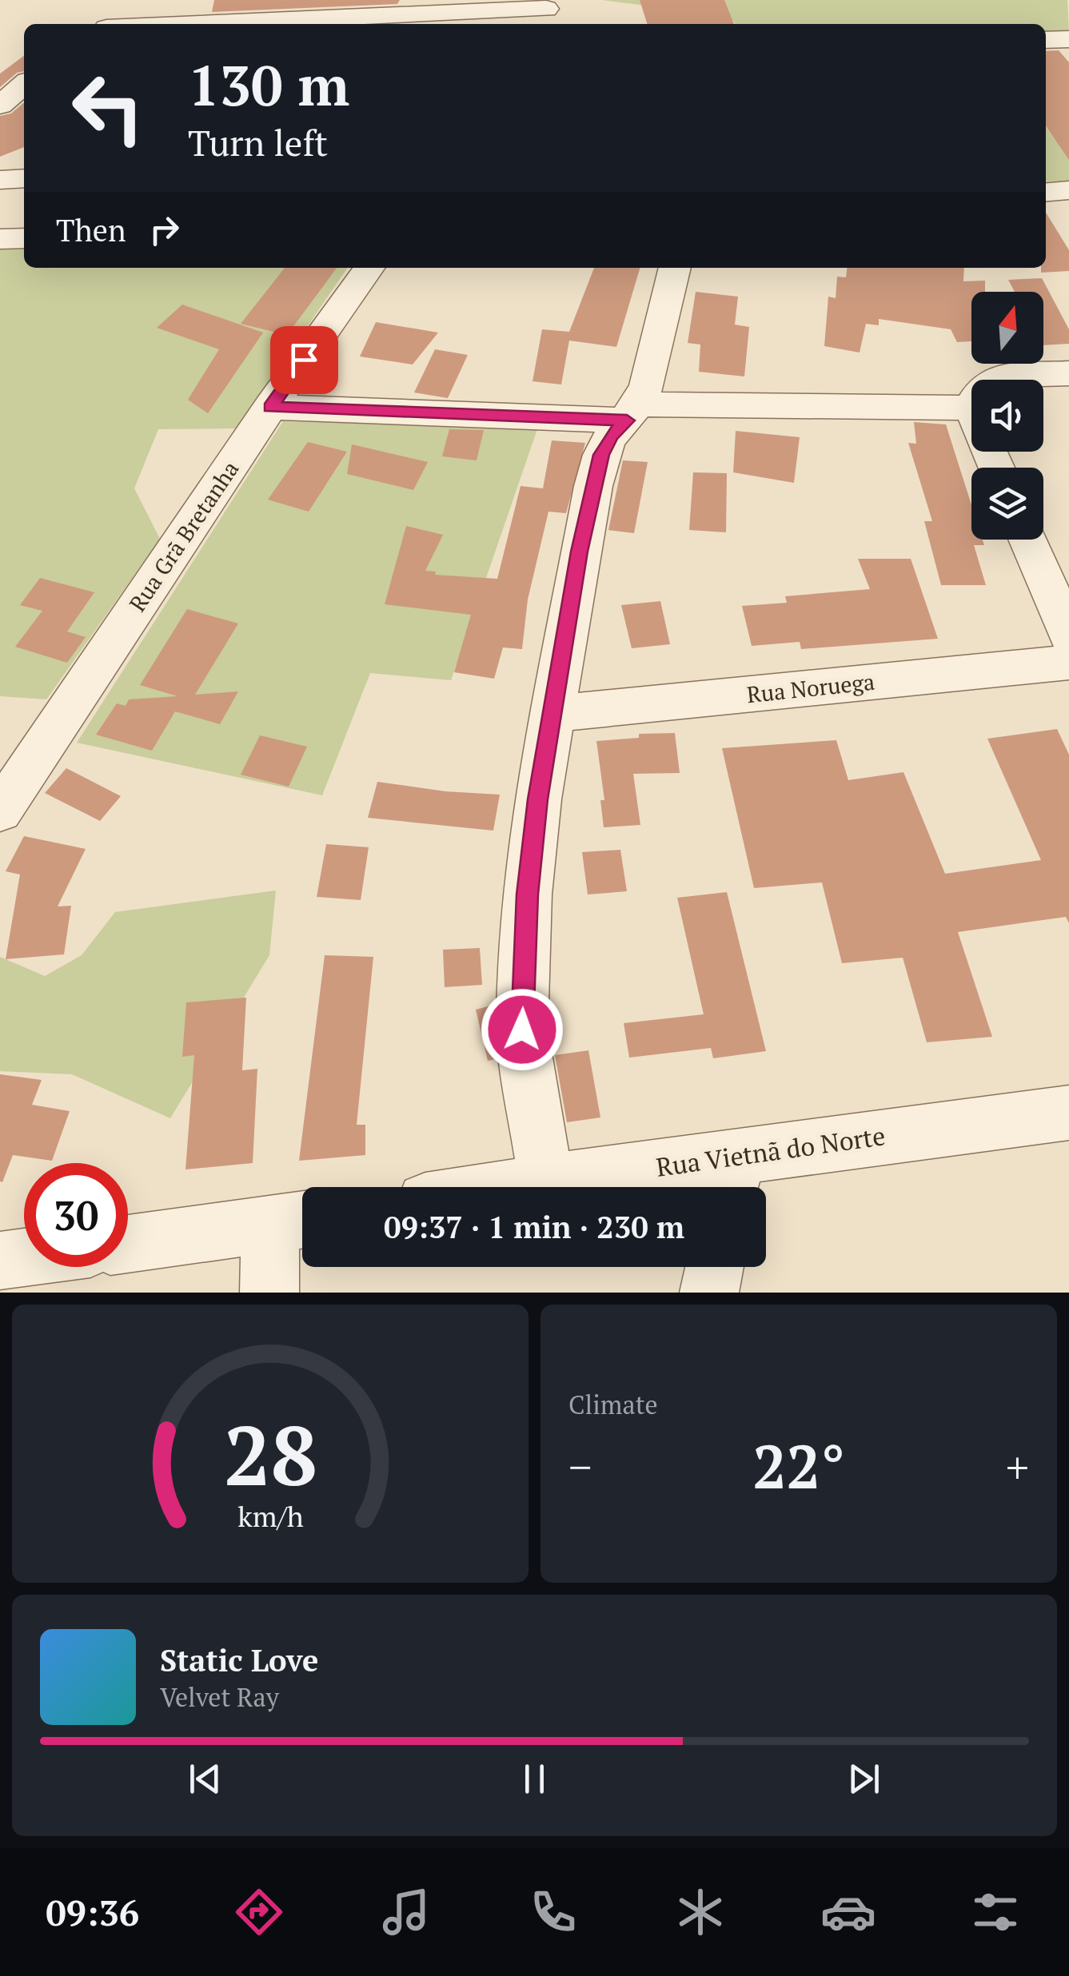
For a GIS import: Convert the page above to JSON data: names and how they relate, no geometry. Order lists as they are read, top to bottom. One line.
{"streets":{"street":["Rua Grã Bretanha","Rua Noruega","Rua Vietnã do Norte"]},"north":"top","page":{"turn":["130 m","Turn left"],"then":"Then","limit":"30","trip":"09:37 · 1 min · 230 m","tile":"Climate","heat":["−","22°","+"],"song":["Static Love","Velvet Ray"],"tabs":"09:36","gauge":["28","km/h"]}}
